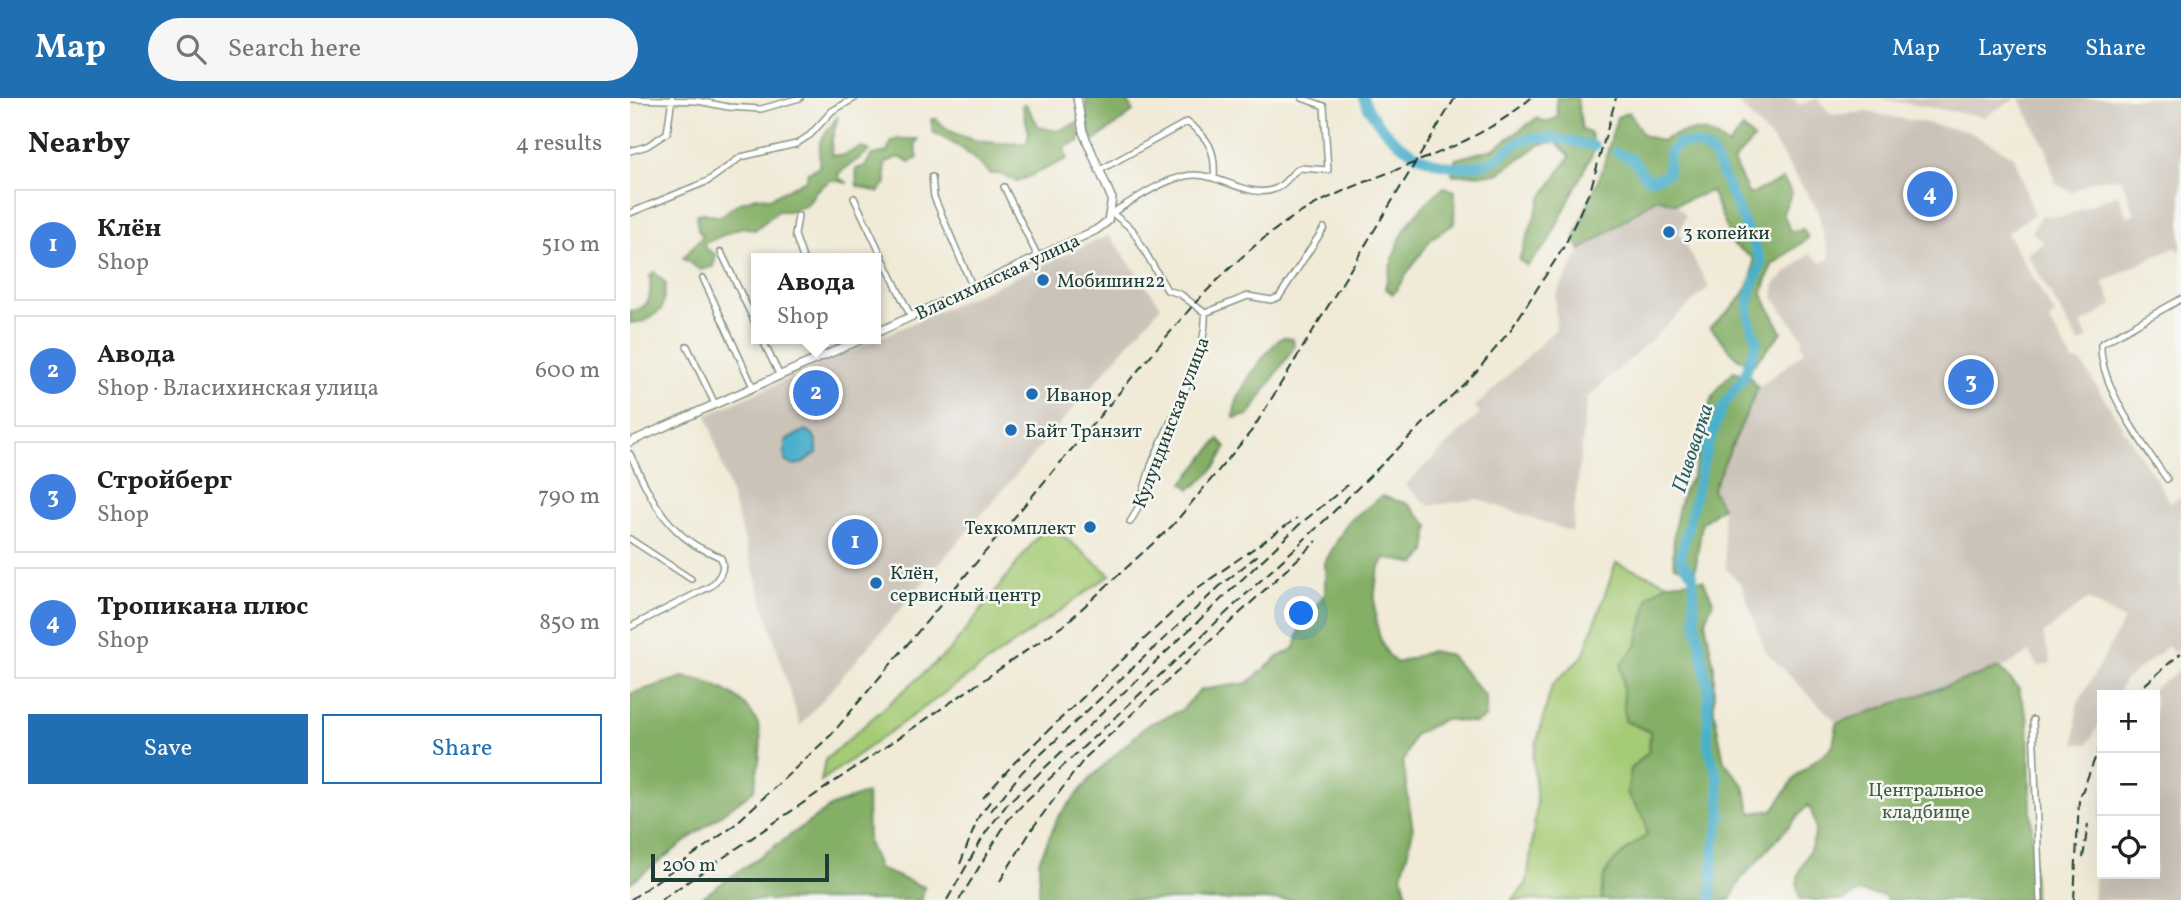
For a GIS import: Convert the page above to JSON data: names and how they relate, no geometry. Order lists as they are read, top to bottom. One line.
{"streets":{"street":["Власихинская улица","Кулундинская улица"]},"water":["Пивоварка"],"parks":["Центральное кладбище"],"places":["3 копейки","Мобишин22","Иванор","Байт Транзит","Техкомплект","Клён, сервисный центр"],"scale_bar":"200 m","page":{"header":"Map","search":"Search here","nav":["Map","Layers","Share"],"heading":["Nearby","4 results"],"pins":["4","3","2","1"],"list":[{"mark":"1","name":"Клён","note":"Shop","value":"510 m"},{"mark":"2","name":"Авода","note":"Shop · Власихинская улица","value":"600 m"},{"mark":"3","name":"Стройберг","note":"Shop","value":"790 m"},{"mark":"4","name":"Тропикана плюс","note":"Shop","value":"850 m"}],"popup":["Авода","Shop"],"map_buttons":["+","−"],"buttons":["Save","Share"],"scale":"200 m"}}
